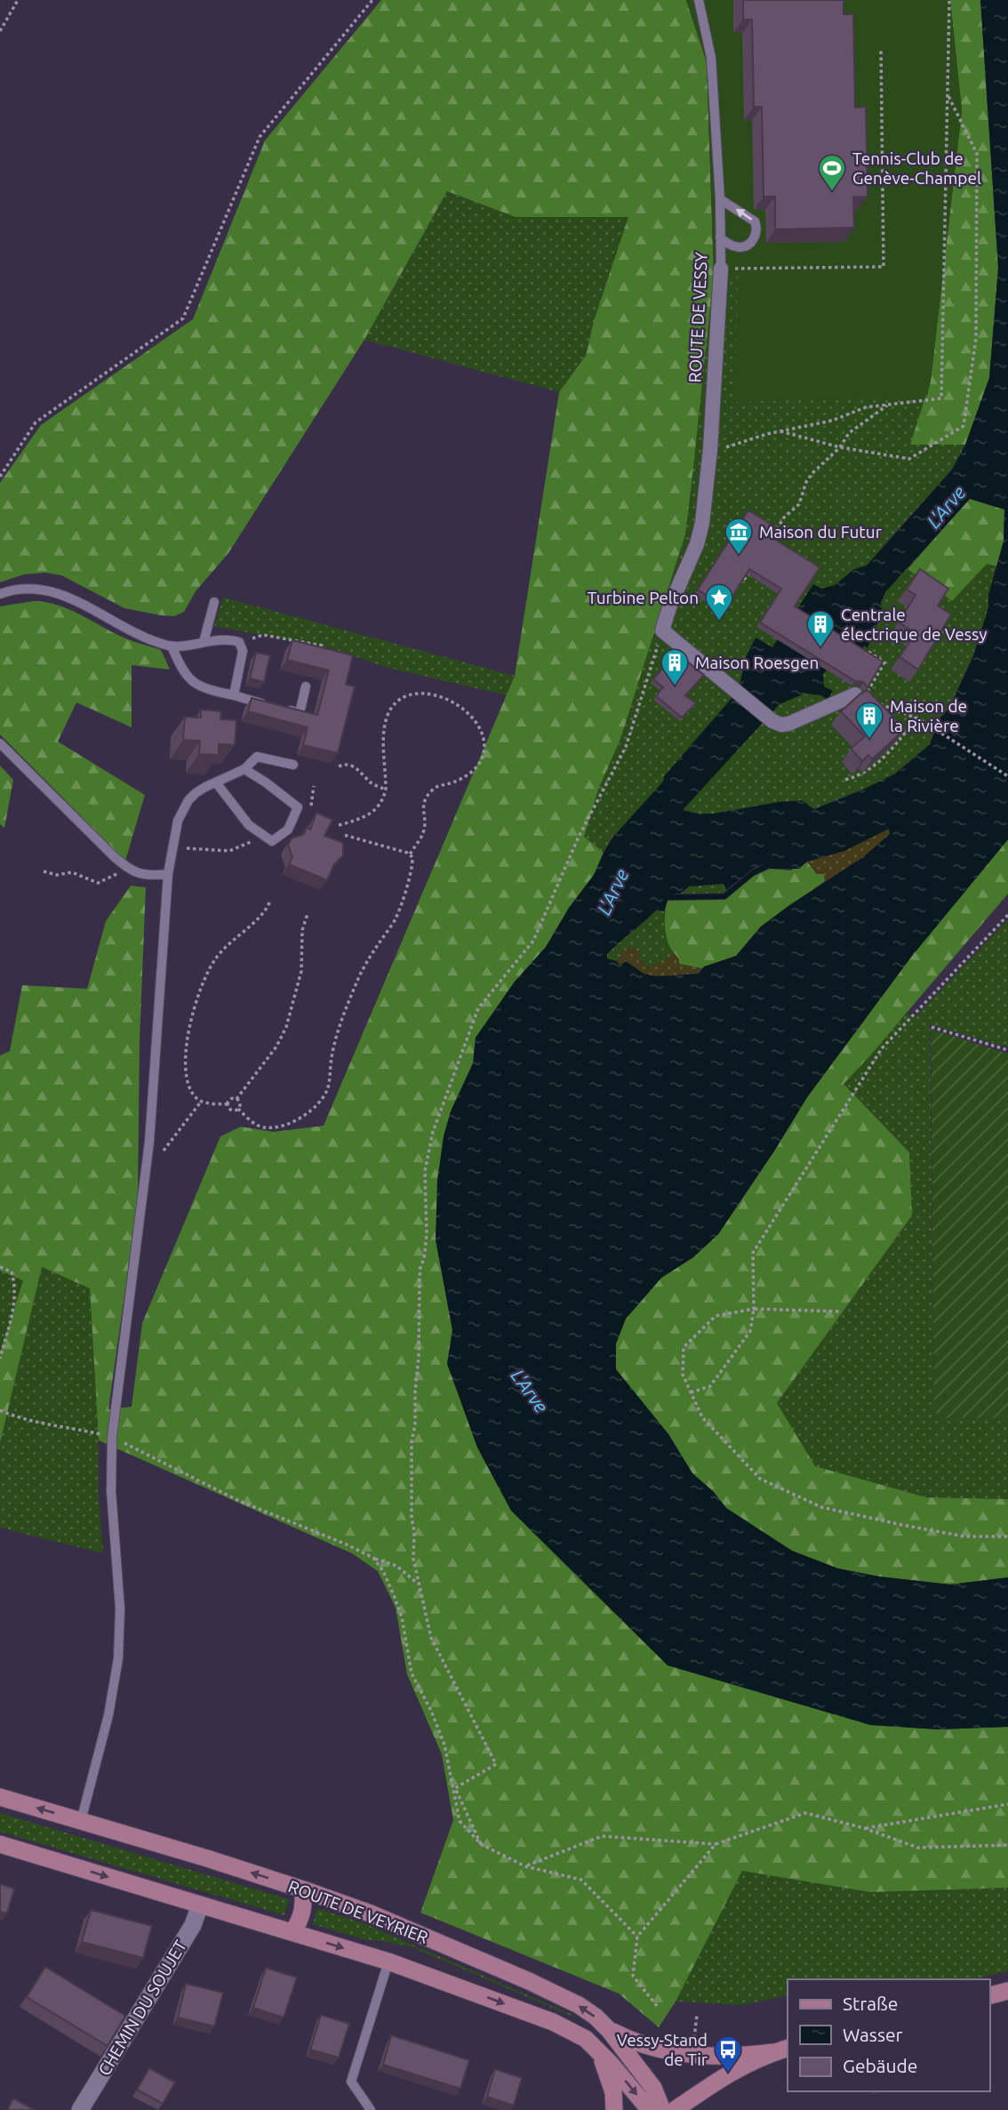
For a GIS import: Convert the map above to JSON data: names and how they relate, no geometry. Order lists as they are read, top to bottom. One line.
{"streets":{"main road":["ROUTE DE VEYRIER"],"street":["ROUTE DE VESSY","CHEMIN DU SOUJET"]},"crossings":[["ROUTE DE VEYRIER","CHEMIN DU SOUJET"]],"water":["L'Arve"],"places":{"sports":["Tennis-Club de Genève-Champel"],"museum":["Maison du Futur"],"place":["Turbine Pelton"],"building":["Centrale électrique de Vessy","Maison Roesgen","Maison de la Rivière"],"bus stop":["Vessy-Stand de Tir"]},"legend":["Straße","Wasser","Gebäude"]}
